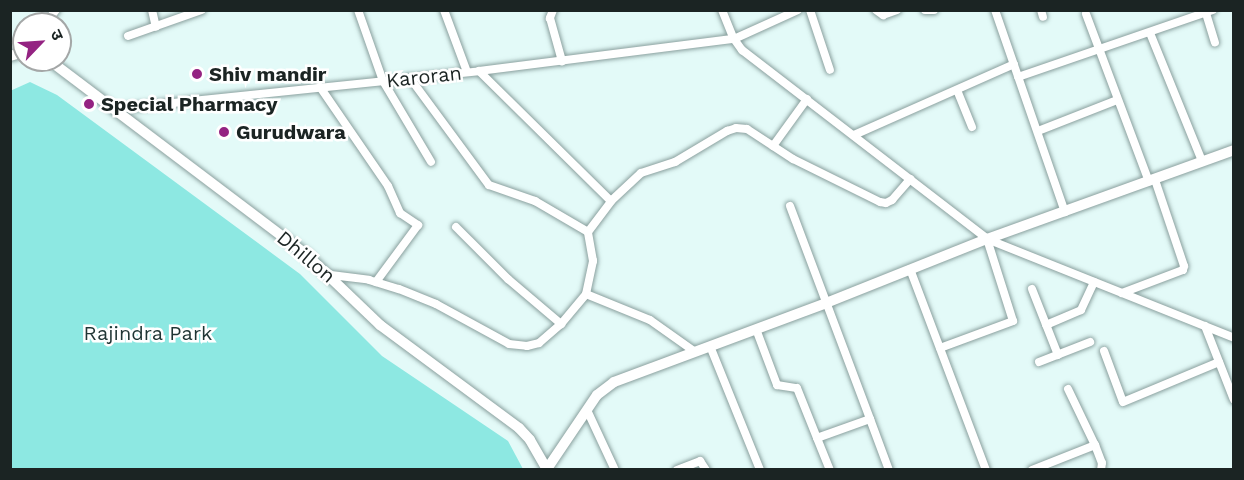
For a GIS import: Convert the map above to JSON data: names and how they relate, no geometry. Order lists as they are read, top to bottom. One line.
{"streets":{"street":["Karoran","Dhillon"]},"crossings":[["Karoran","Dhillon"]],"parks":["Rajindra Park"],"places":["Shiv mandir","Special Pharmacy","Gurudwara"],"north":"top right"}
